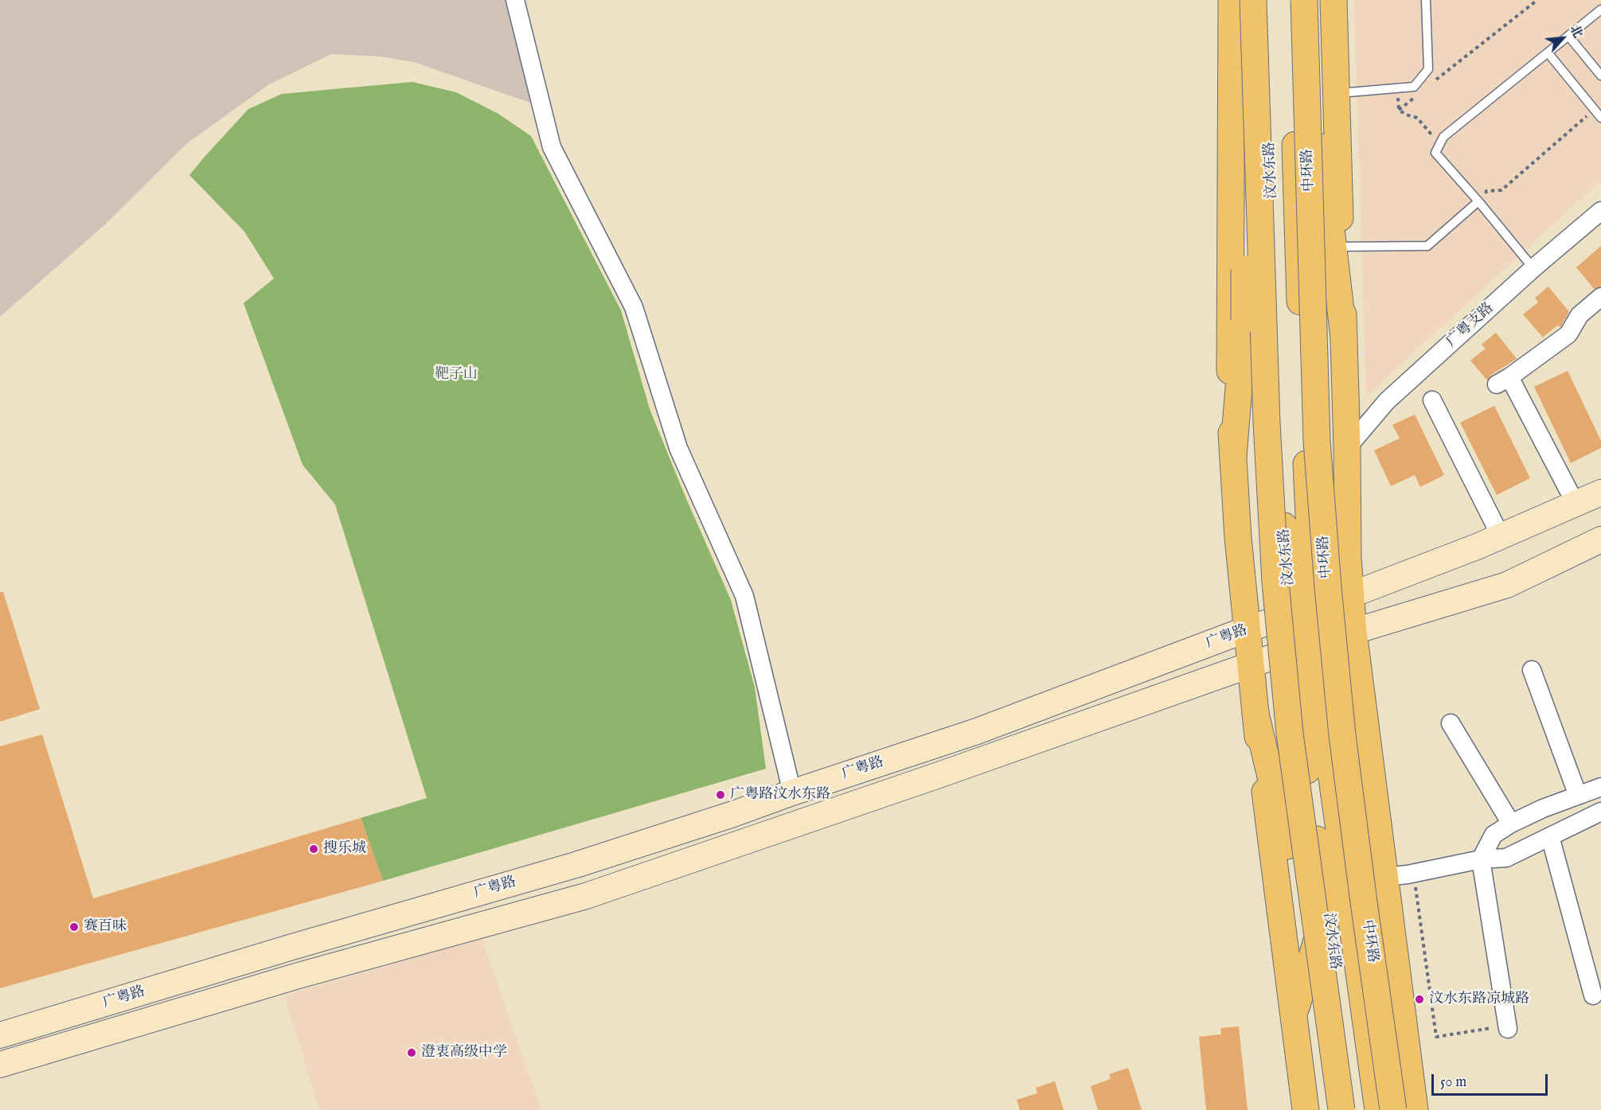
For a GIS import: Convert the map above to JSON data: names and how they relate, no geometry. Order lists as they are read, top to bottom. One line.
{"streets":{"main road":["汶水东路","中环路","广粤路"],"street":["广粤支路"]},"crossings":[["汶水东路","中环路"],["汶水东路","广粤路"]],"parks":["靶子山"],"places":["广粤路汶水东路","搜乐城","赛百味","汶水东路凉城路","澄衷高级中学"],"scale_bar":"50 m","north":"top right"}
